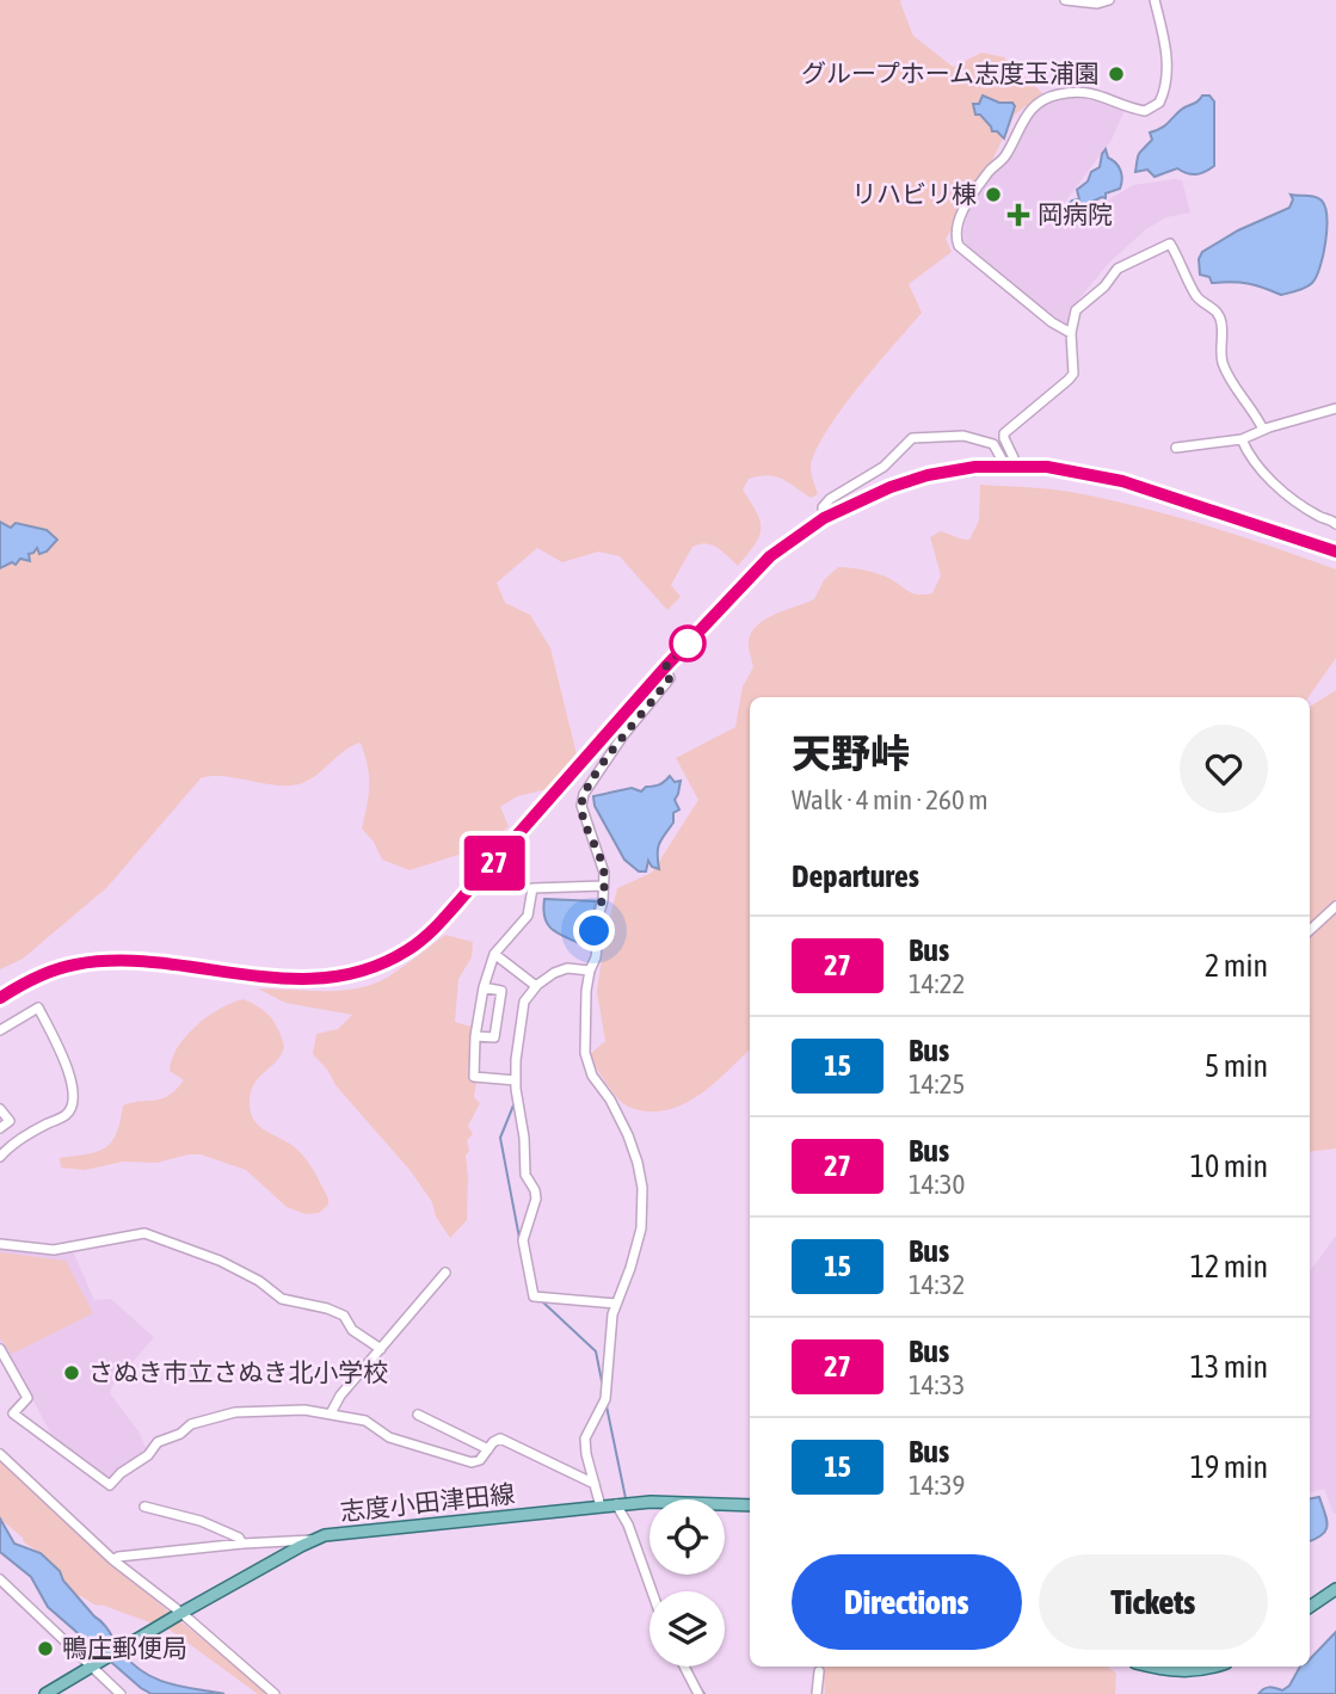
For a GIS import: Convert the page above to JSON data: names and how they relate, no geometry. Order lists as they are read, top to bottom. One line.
{"streets":{"main road":["志度小田津田線"]},"places":{"other":["グループホーム志度玉浦園","リハビリ棟","さぬき市立さぬき北小学校","鴨庄郵便局"],"health":["岡病院"]},"lines":["bus line 27"],"page":{"on_map":"27","heading":[["天野峠","Walk · 4 min · 260 m"],"Departures"],"list":[{"mark":"27","name":"Bus","note":"14:22","value":"2 min"},{"mark":"15","name":"Bus","note":"14:25","value":"5 min"},{"mark":"27","name":"Bus","note":"14:30","value":"10 min"},{"mark":"15","name":"Bus","note":"14:32","value":"12 min"},{"mark":"27","name":"Bus","note":"14:33","value":"13 min"},{"mark":"15","name":"Bus","note":"14:39","value":"19 min"}],"buttons":["Directions","Tickets"]}}
